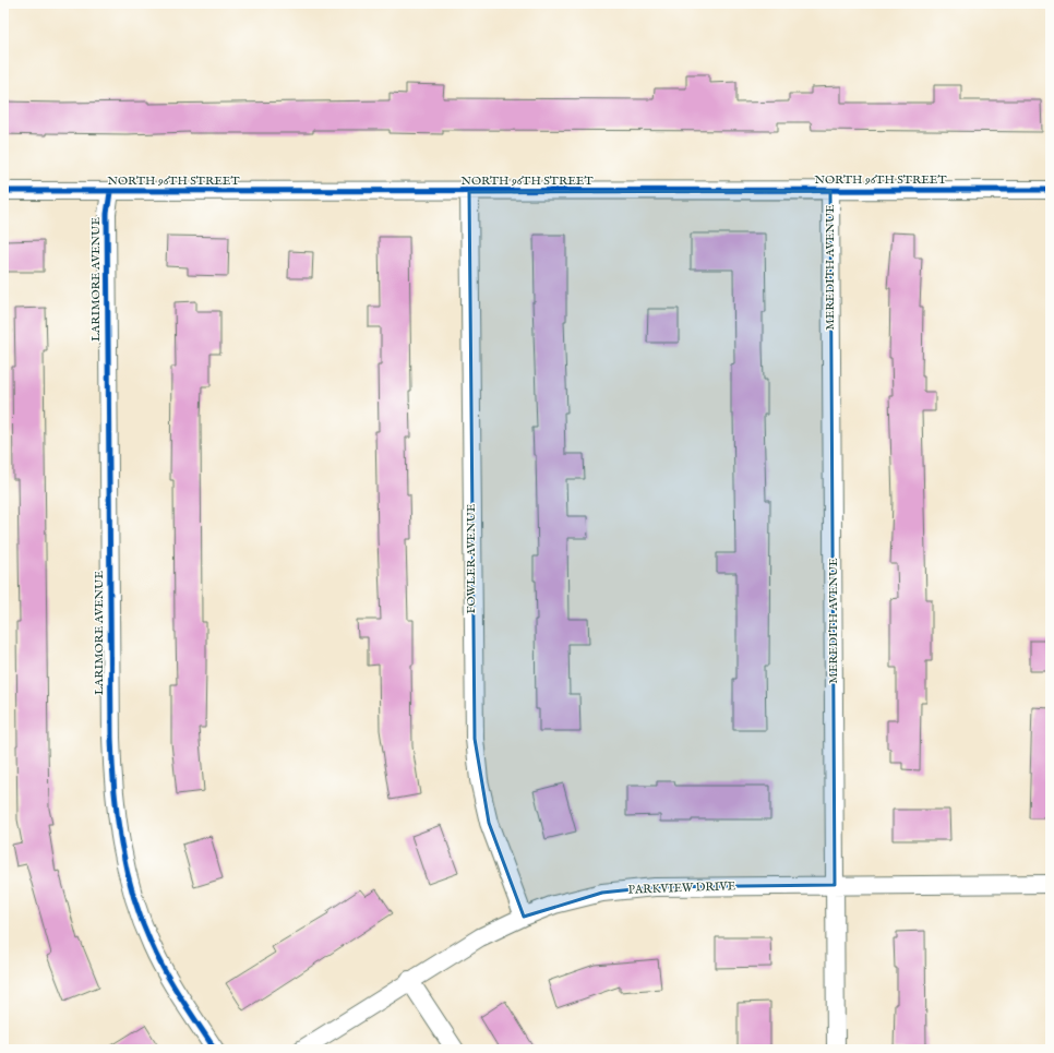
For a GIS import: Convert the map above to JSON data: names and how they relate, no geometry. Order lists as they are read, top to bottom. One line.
{"streets":{"street":["NORTH 96TH STREET","MEREDITH AVENUE","LARIMORE AVENUE","FOWLER AVENUE","PARKVIEW DRIVE"]},"crossings":[["NORTH 96TH STREET","MEREDITH AVENUE"],["NORTH 96TH STREET","LARIMORE AVENUE"],["NORTH 96TH STREET","FOWLER AVENUE"],["MEREDITH AVENUE","PARKVIEW DRIVE"],["FOWLER AVENUE","PARKVIEW DRIVE"]]}
